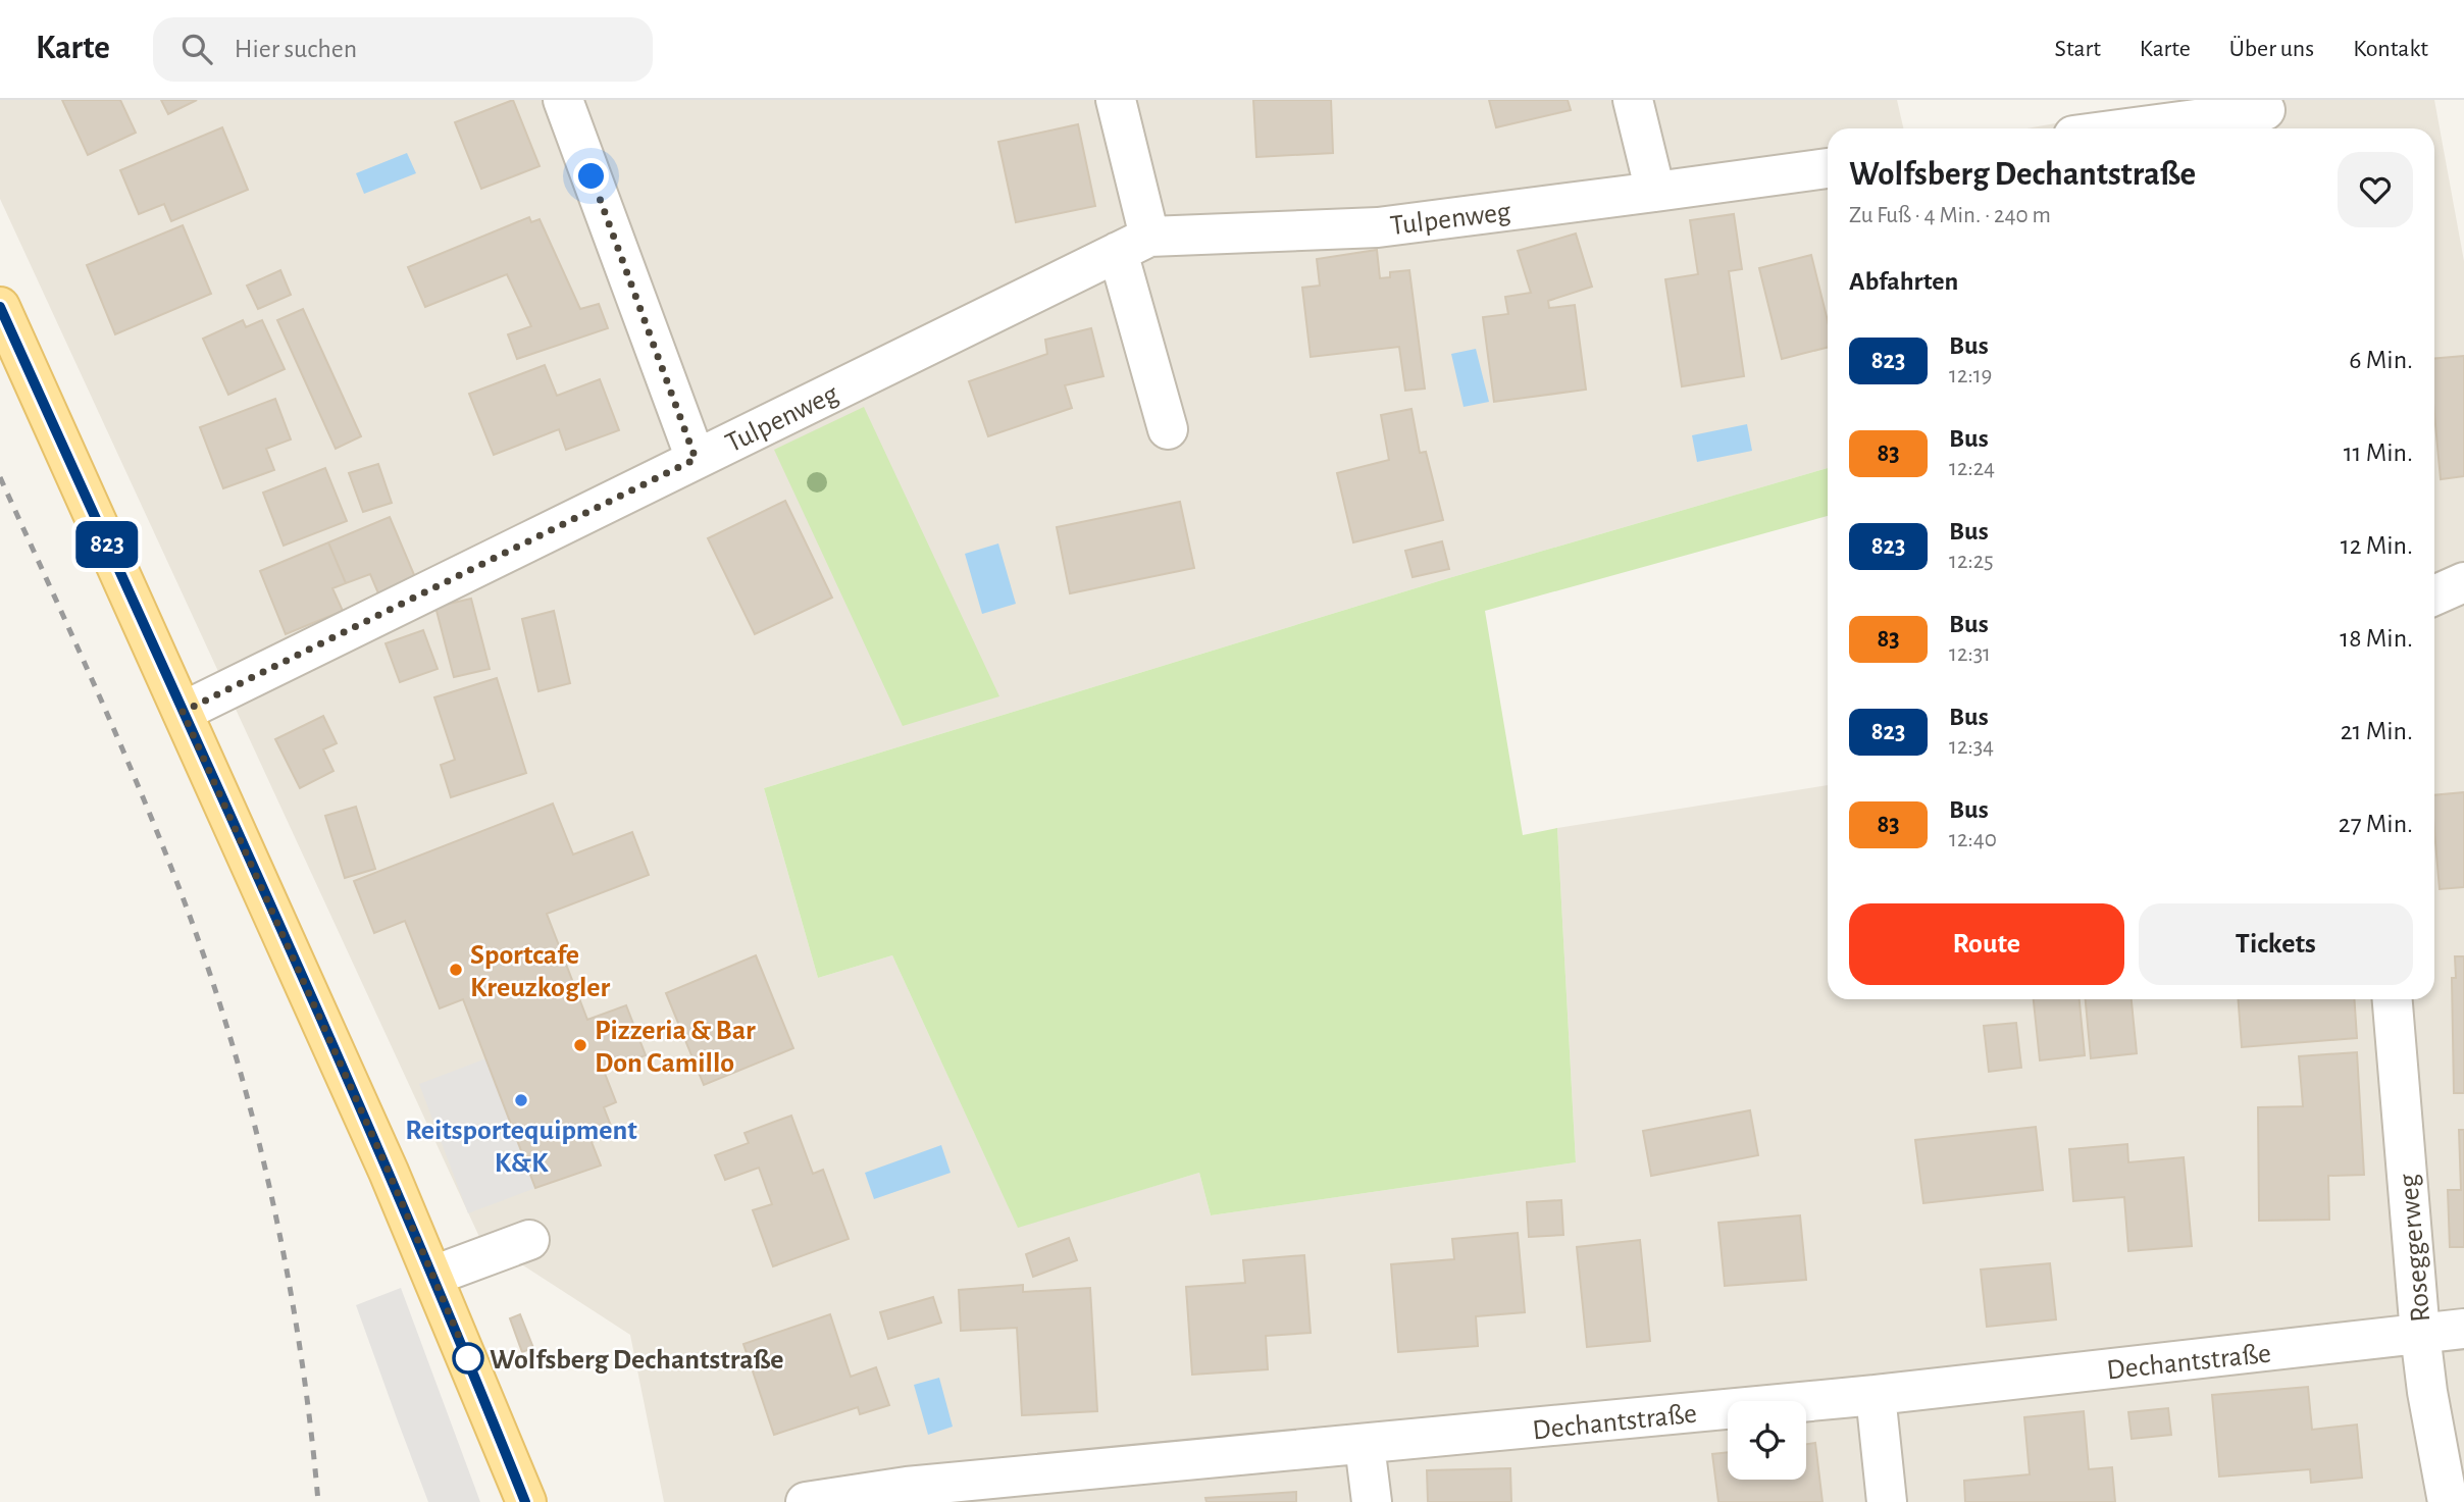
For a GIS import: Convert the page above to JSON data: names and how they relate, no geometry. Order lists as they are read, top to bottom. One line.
{"streets":{"street":["Tulpenweg","Roseggerweg","Dechantstraße"]},"crossings":[["Roseggerweg","Dechantstraße"]],"places":["Sportcafe Kreuzkogler","Pizzeria & Bar Don Camillo","Reitsportequipment K&K","Wolfsberg Dechantstraße"],"lines":["bus line 823"],"page":{"header":"Karte","search":"Hier suchen","nav":["Start","Karte","Über uns","Kontakt"],"on_map":"823","heading":[["Wolfsberg Dechantstraße","Zu Fuß · 4 Min. · 240 m"],"Abfahrten"],"list":[{"mark":"823","name":"Bus","note":"12:19","value":"6 Min."},{"mark":"83","name":"Bus","note":"12:24","value":"11 Min."},{"mark":"823","name":"Bus","note":"12:25","value":"12 Min."},{"mark":"83","name":"Bus","note":"12:31","value":"18 Min."},{"mark":"823","name":"Bus","note":"12:34","value":"21 Min."},{"mark":"83","name":"Bus","note":"12:40","value":"27 Min."}],"buttons":["Route","Tickets"]}}
